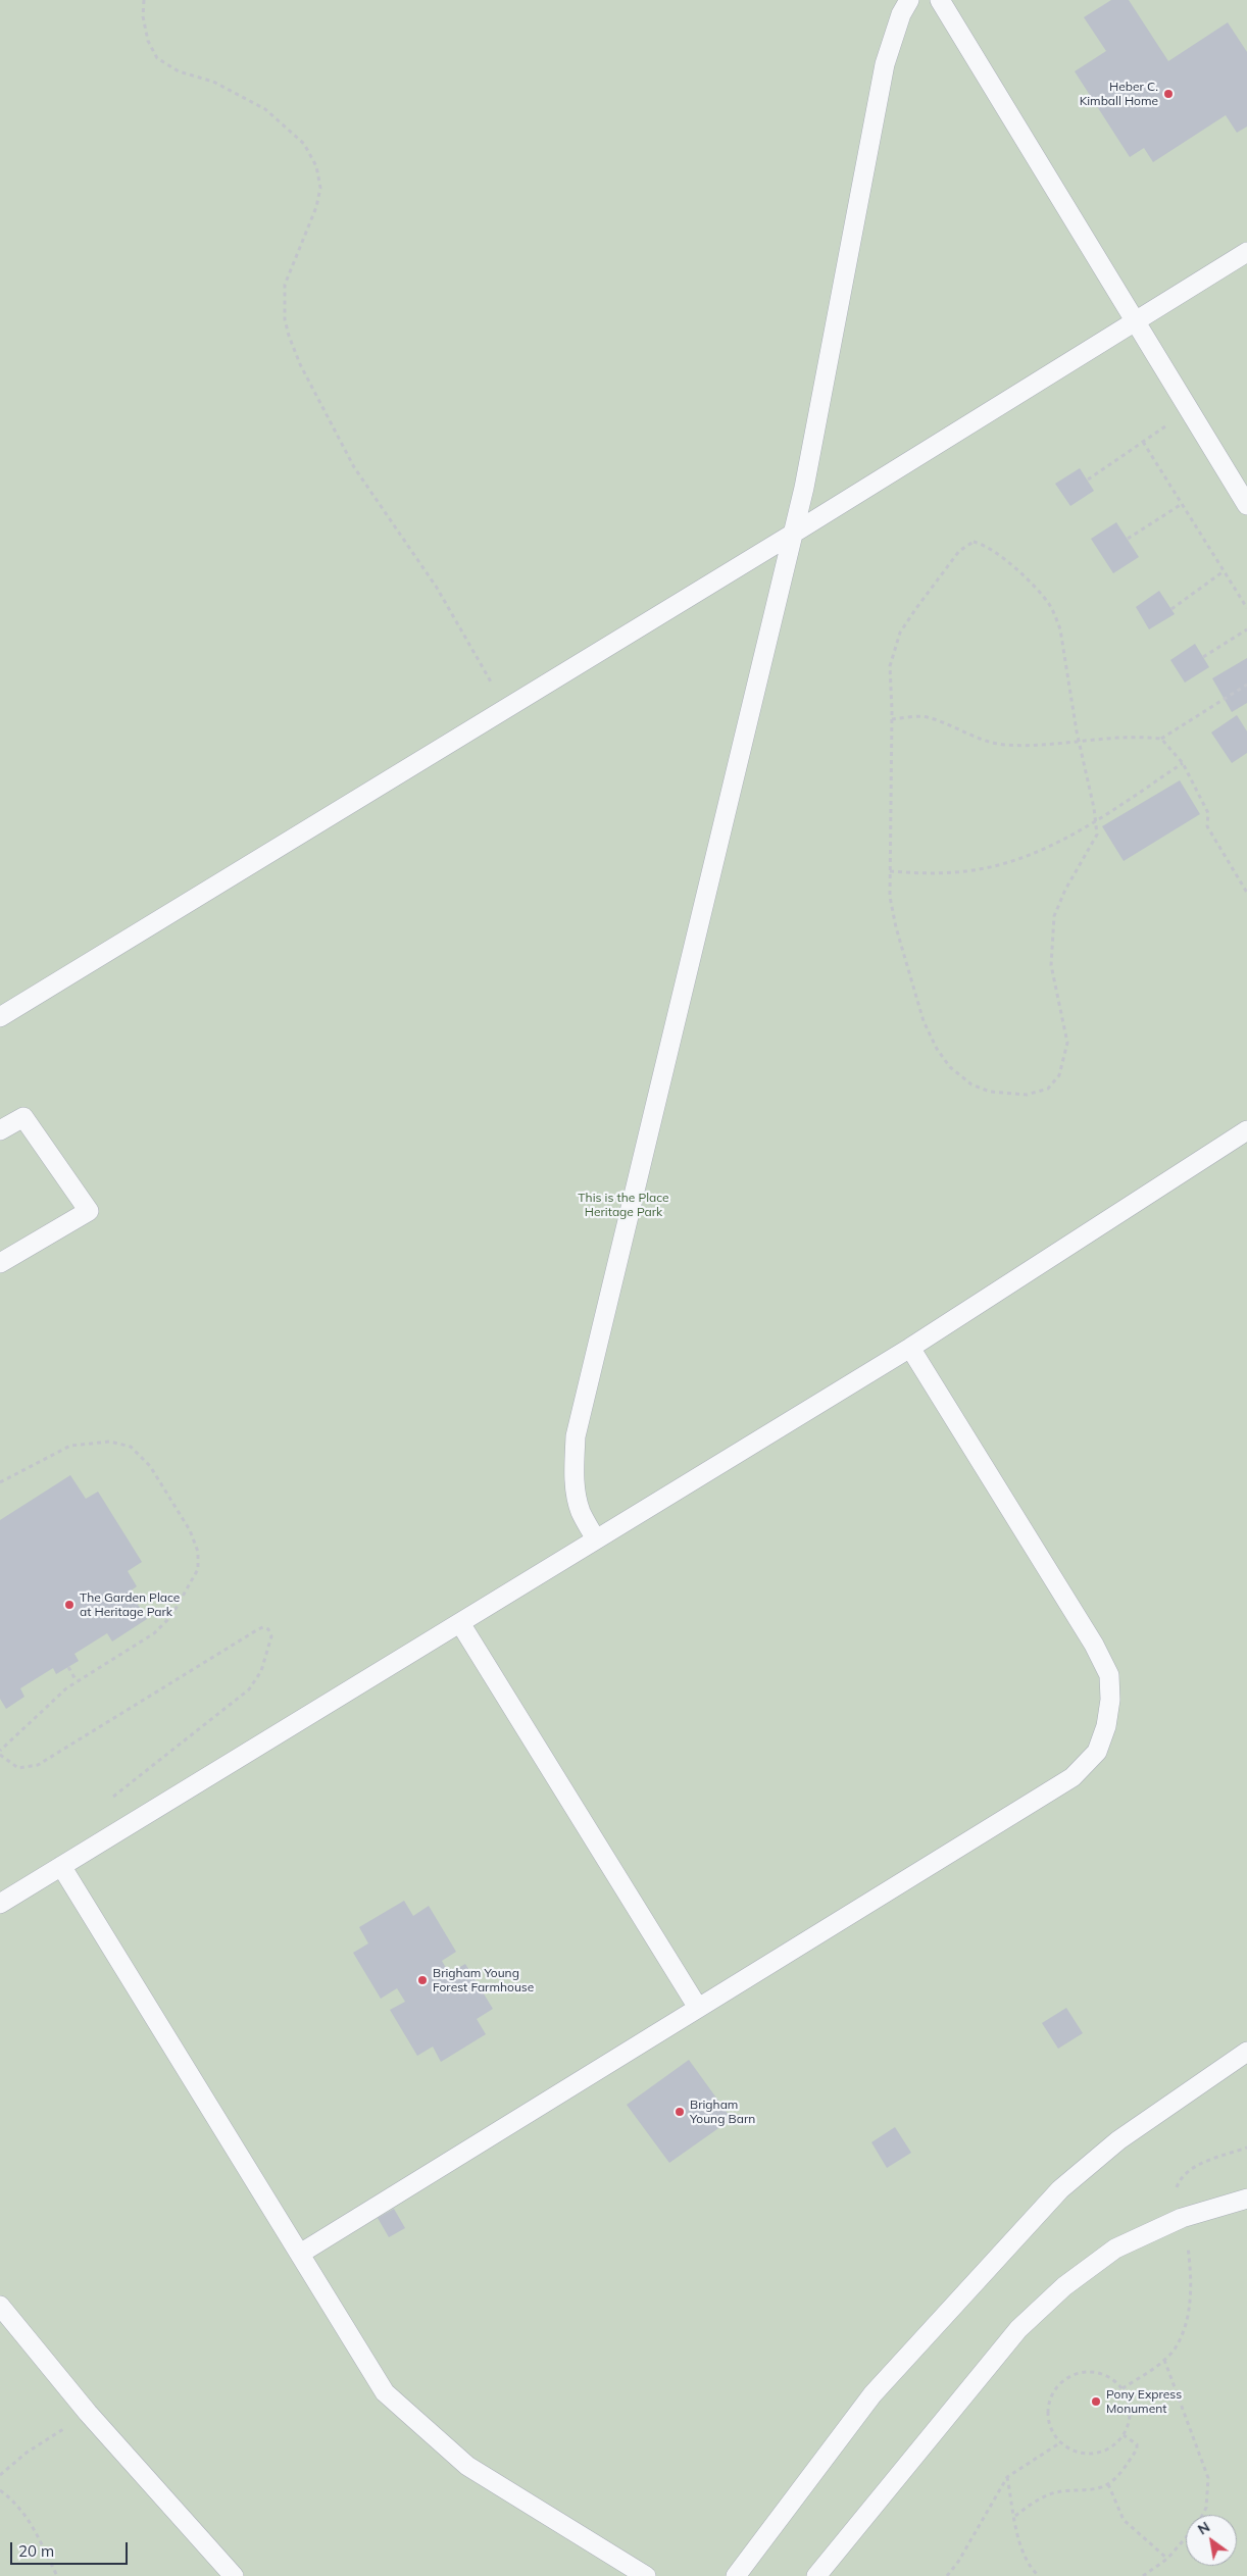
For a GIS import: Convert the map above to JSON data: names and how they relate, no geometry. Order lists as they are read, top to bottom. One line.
{"parks":["This is the Place Heritage Park"],"places":["Heber C. Kimball Home","The Garden Place at Heritage Park","Brigham Young Forest Farmhouse","Brigham Young Barn","Pony Express Monument"],"scale_bar":"20 m","north":"top left"}
